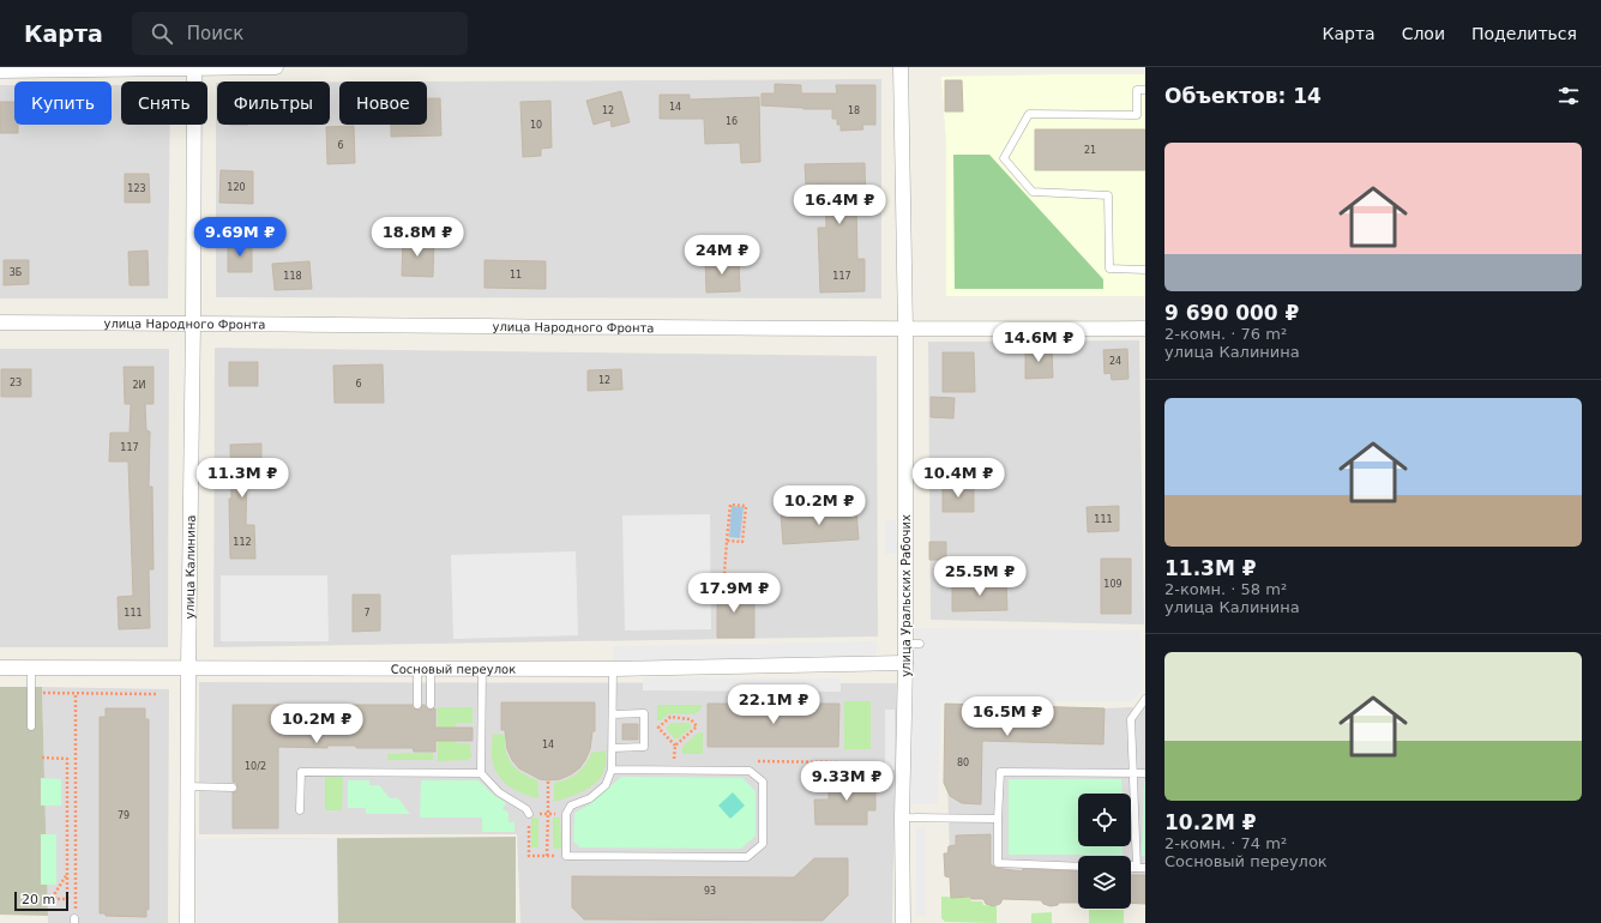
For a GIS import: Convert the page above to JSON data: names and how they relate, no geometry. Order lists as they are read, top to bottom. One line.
{"streets":{"street":["улица Народного Фронта","улица Калинина","улица Уральских Рабочих","Сосновый переулок"]},"crossings":[["улица Народного Фронта","улица Калинина"],["улица Народного Фронта","улица Уральских Рабочих"],["улица Калинина","Сосновый переулок"],["улица Уральских Рабочих","Сосновый переулок"]],"house_numbers":["14","12","18","16","10","6","21","120","123","3Б","11","118","117","24","12","2З","6","2И","117","111","112","109","111","7","14","80","10/2","79","93"],"scale_bar":"20 m","page":{"header":"Карта","search":"Поиск","nav":["Карта","Слои","Поделиться"],"heading":"Объектов: 14","chip":["Купить","Снять","Фильтры","Новое"],"list":[{"name":"9 690 000 ₽","note":"2-комн. · 76 m² · улица Калинина"},{"name":"11.3M ₽","note":"2-комн. · 58 m² · улица Калинина"},{"name":"10.2M ₽","note":"2-комн. · 74 m² · Сосновый переулок"}],"price":["16.4M ₽","9.69M ₽","18.8M ₽","24M ₽","14.6M ₽","11.3M ₽","10.4M ₽","10.2M ₽","25.5M ₽","17.9M ₽","22.1M ₽","16.5M ₽","10.2M ₽","9.33M ₽"],"scale":"20 m"}}
